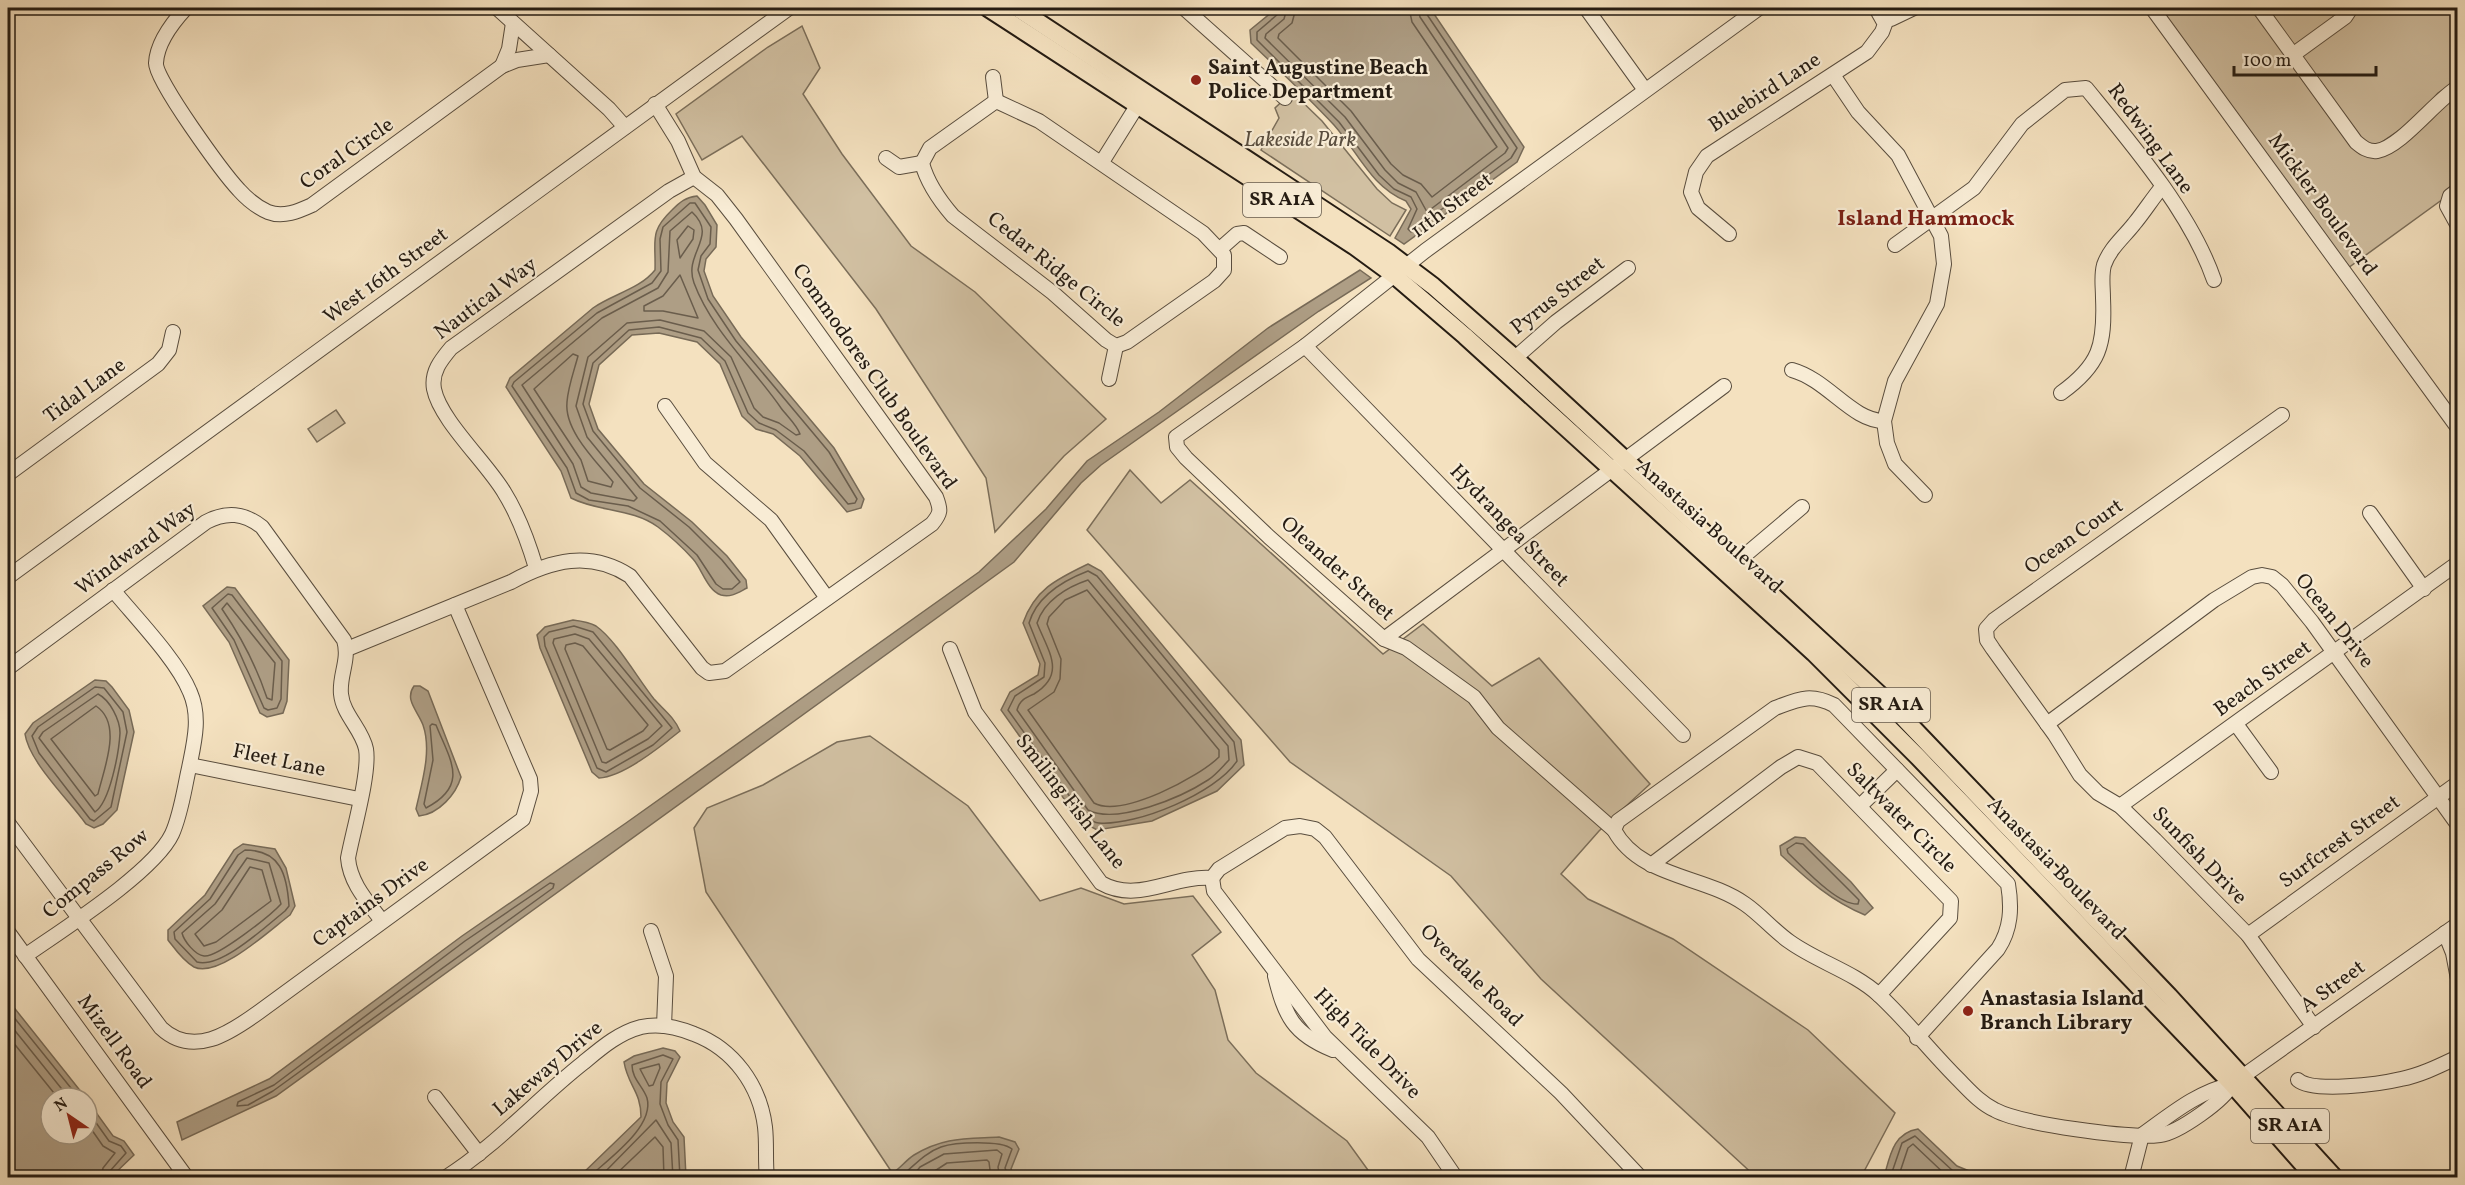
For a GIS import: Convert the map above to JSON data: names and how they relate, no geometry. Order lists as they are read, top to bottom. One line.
{"streets":{"main road":["SR A1A","Anastasia Boulevard"],"street":["Bluebird Lane","Redwing Lane","Coral Circle","Mickler Boulevard","11th Street","Cedar Ridge Circle","West 16th Street","Pyrus Street","Nautical Way","Commodores Club Boulevard","Tidal Lane","Hydrangea Street","Ocean Court","Windward Way","Oleander Street","Ocean Drive","Beach Street","Fleet Lane","Smiling Fish Lane","Saltwater Circle","Surfcrest Street","Sunfish Drive","Compass Row","Captains Drive","Overdale Road","A Street","Mizell Road","High Tide Drive","Lakeway Drive"]},"crossings":[["11th Street","Hydrangea Street"],["11th Street","Anastasia Boulevard"],["11th Street","Oleander Street"],["West 16th Street","Commodores Club Boulevard"],["Pyrus Street","Anastasia Boulevard"],["Nautical Way","Commodores Club Boulevard"],["Commodores Club Boulevard","Windward Way"],["Commodores Club Boulevard","Captains Drive"],["Anastasia Boulevard","A Street"],["Ocean Court","Ocean Drive"],["Ocean Court","Sunfish Drive"],["Windward Way","Compass Row"],["Oleander Street","Saltwater Circle"],["Ocean Drive","Beach Street"],["Ocean Drive","Surfcrest Street"],["Ocean Drive","Sunfish Drive"],["Beach Street","Sunfish Drive"],["Fleet Lane","Compass Row"],["Smiling Fish Lane","Overdale Road"],["Smiling Fish Lane","High Tide Drive"],["Saltwater Circle","A Street"],["Surfcrest Street","Sunfish Drive"],["Sunfish Drive","A Street"],["Compass Row","Captains Drive"],["Compass Row","Mizell Road"],["Overdale Road","High Tide Drive"]],"districts":["Island Hammock"],"parks":["Lakeside Park"],"places":["Saint Augustine Beach Police Department","Anastasia Island Branch Library"],"scale_bar":"100 m","north":"top left"}
